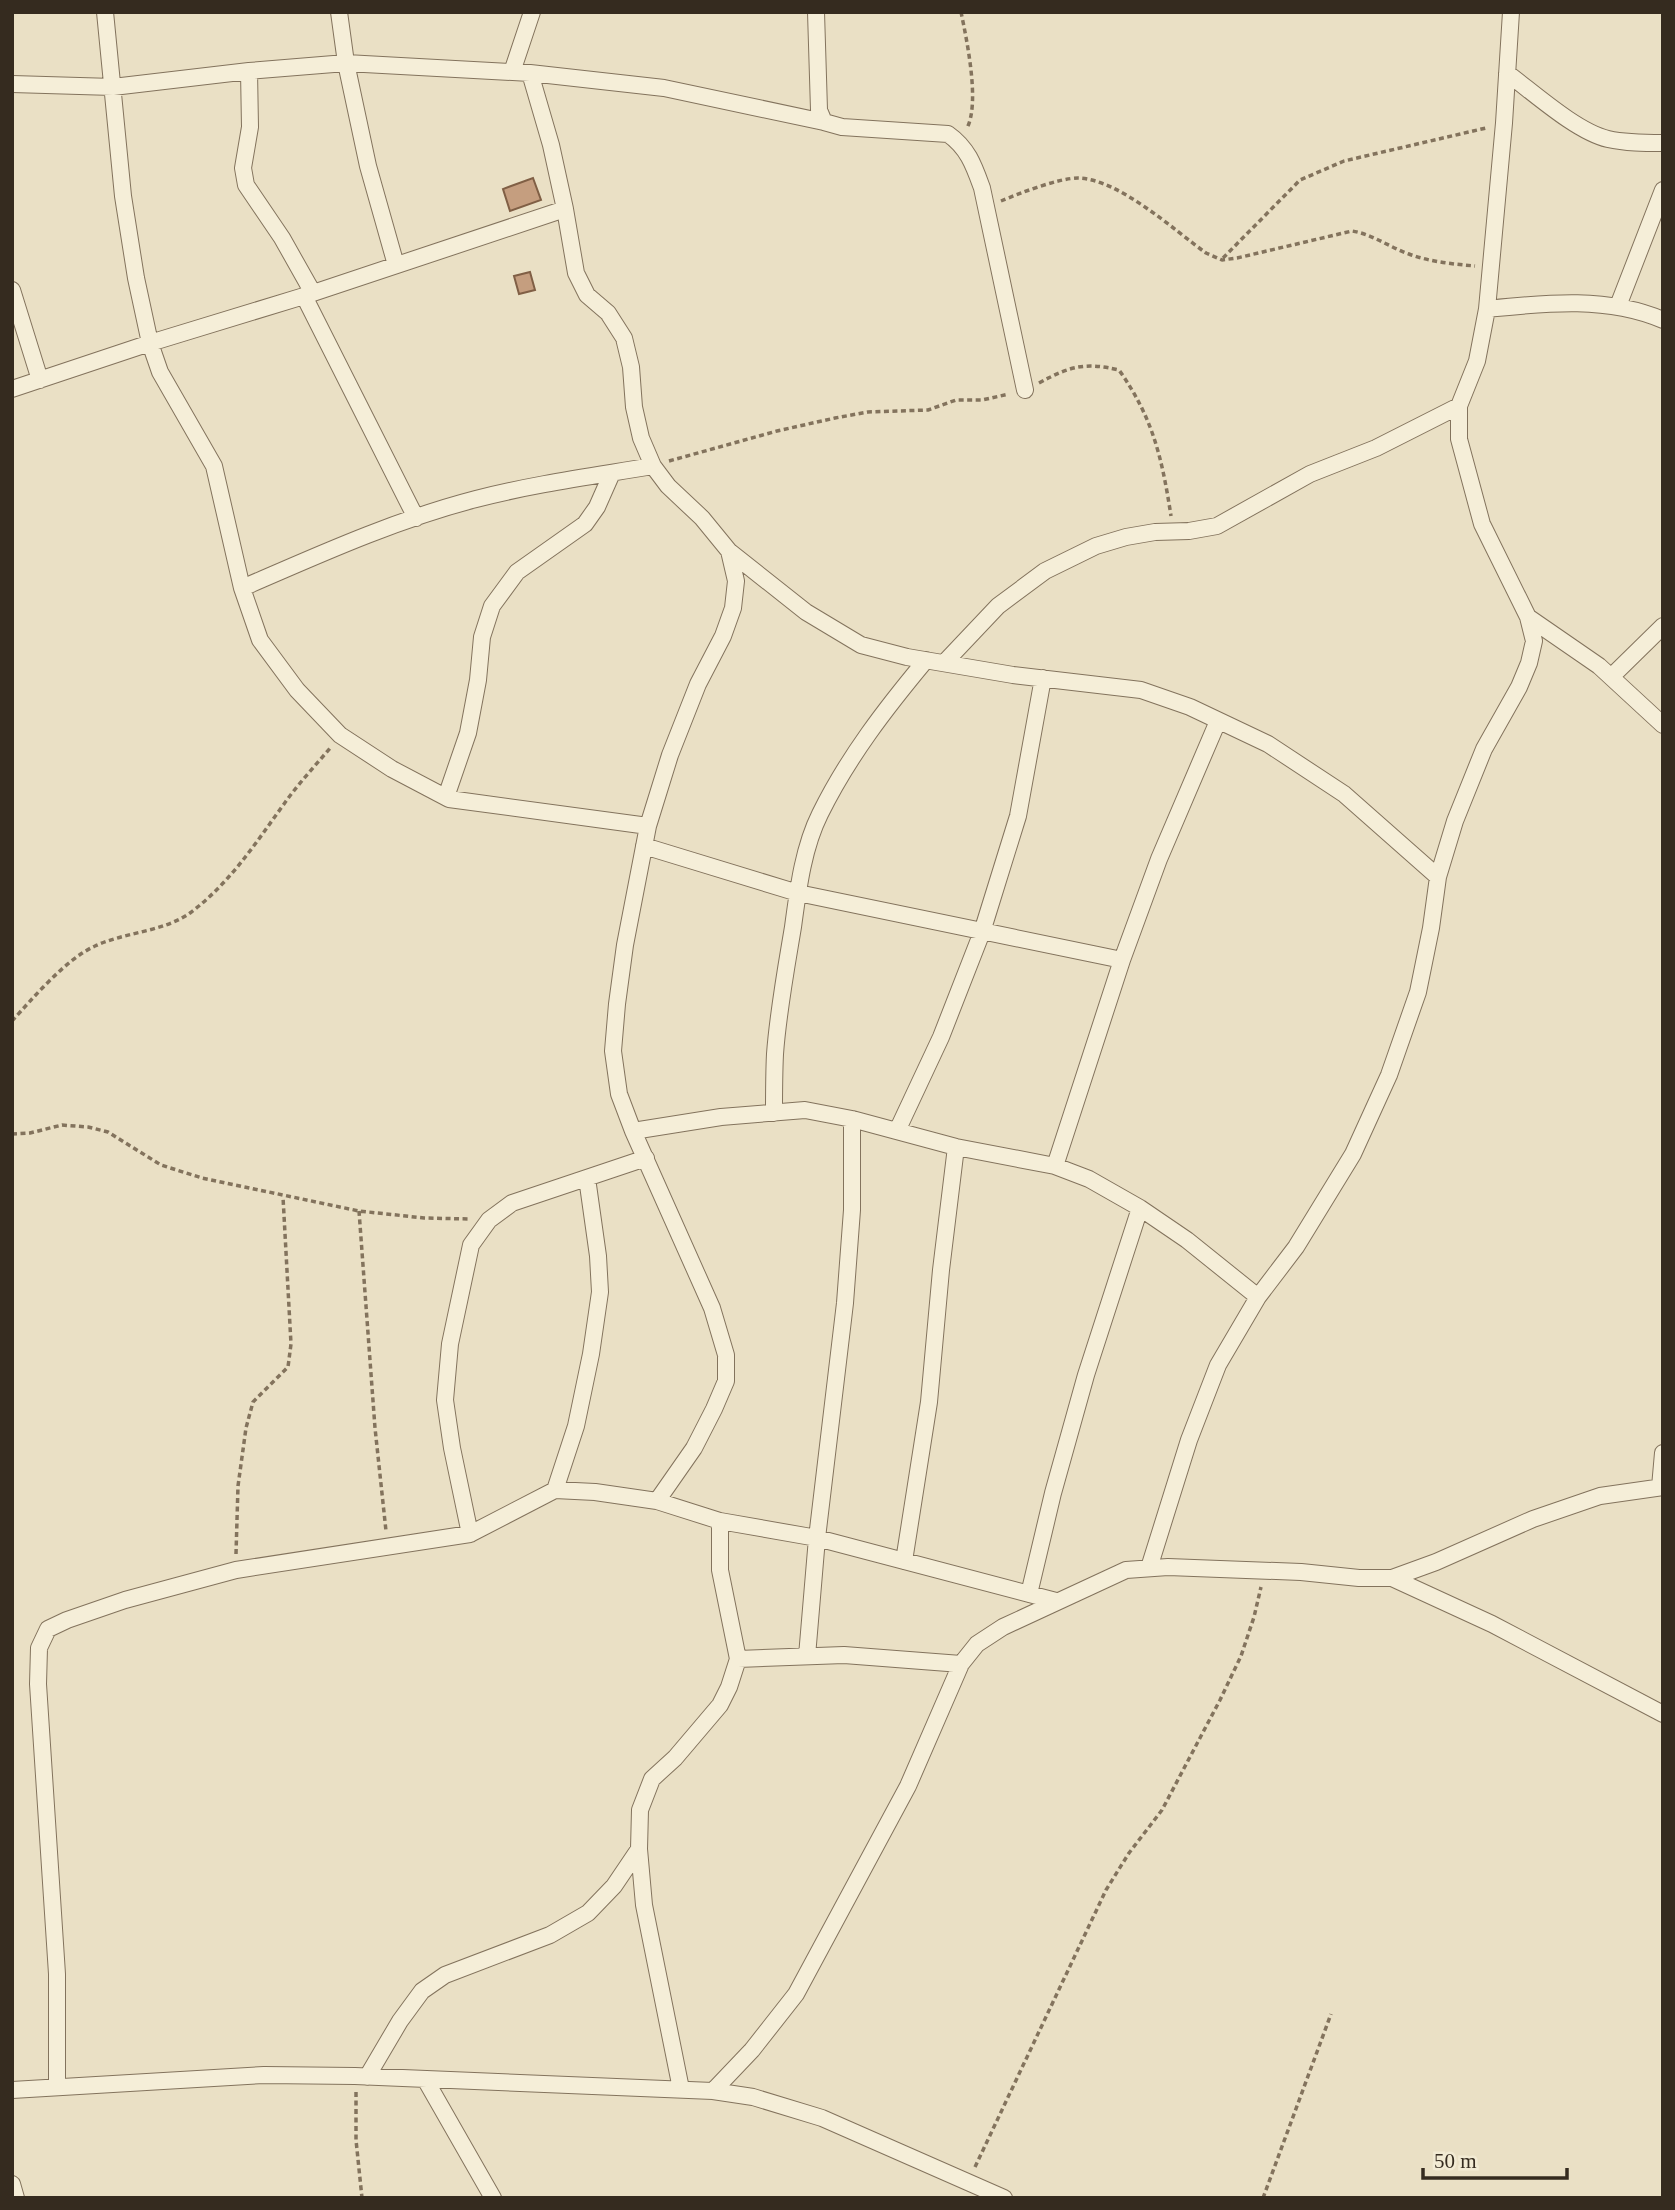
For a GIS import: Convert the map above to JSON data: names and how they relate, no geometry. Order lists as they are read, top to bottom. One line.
{"scale_bar":"50 m"}
